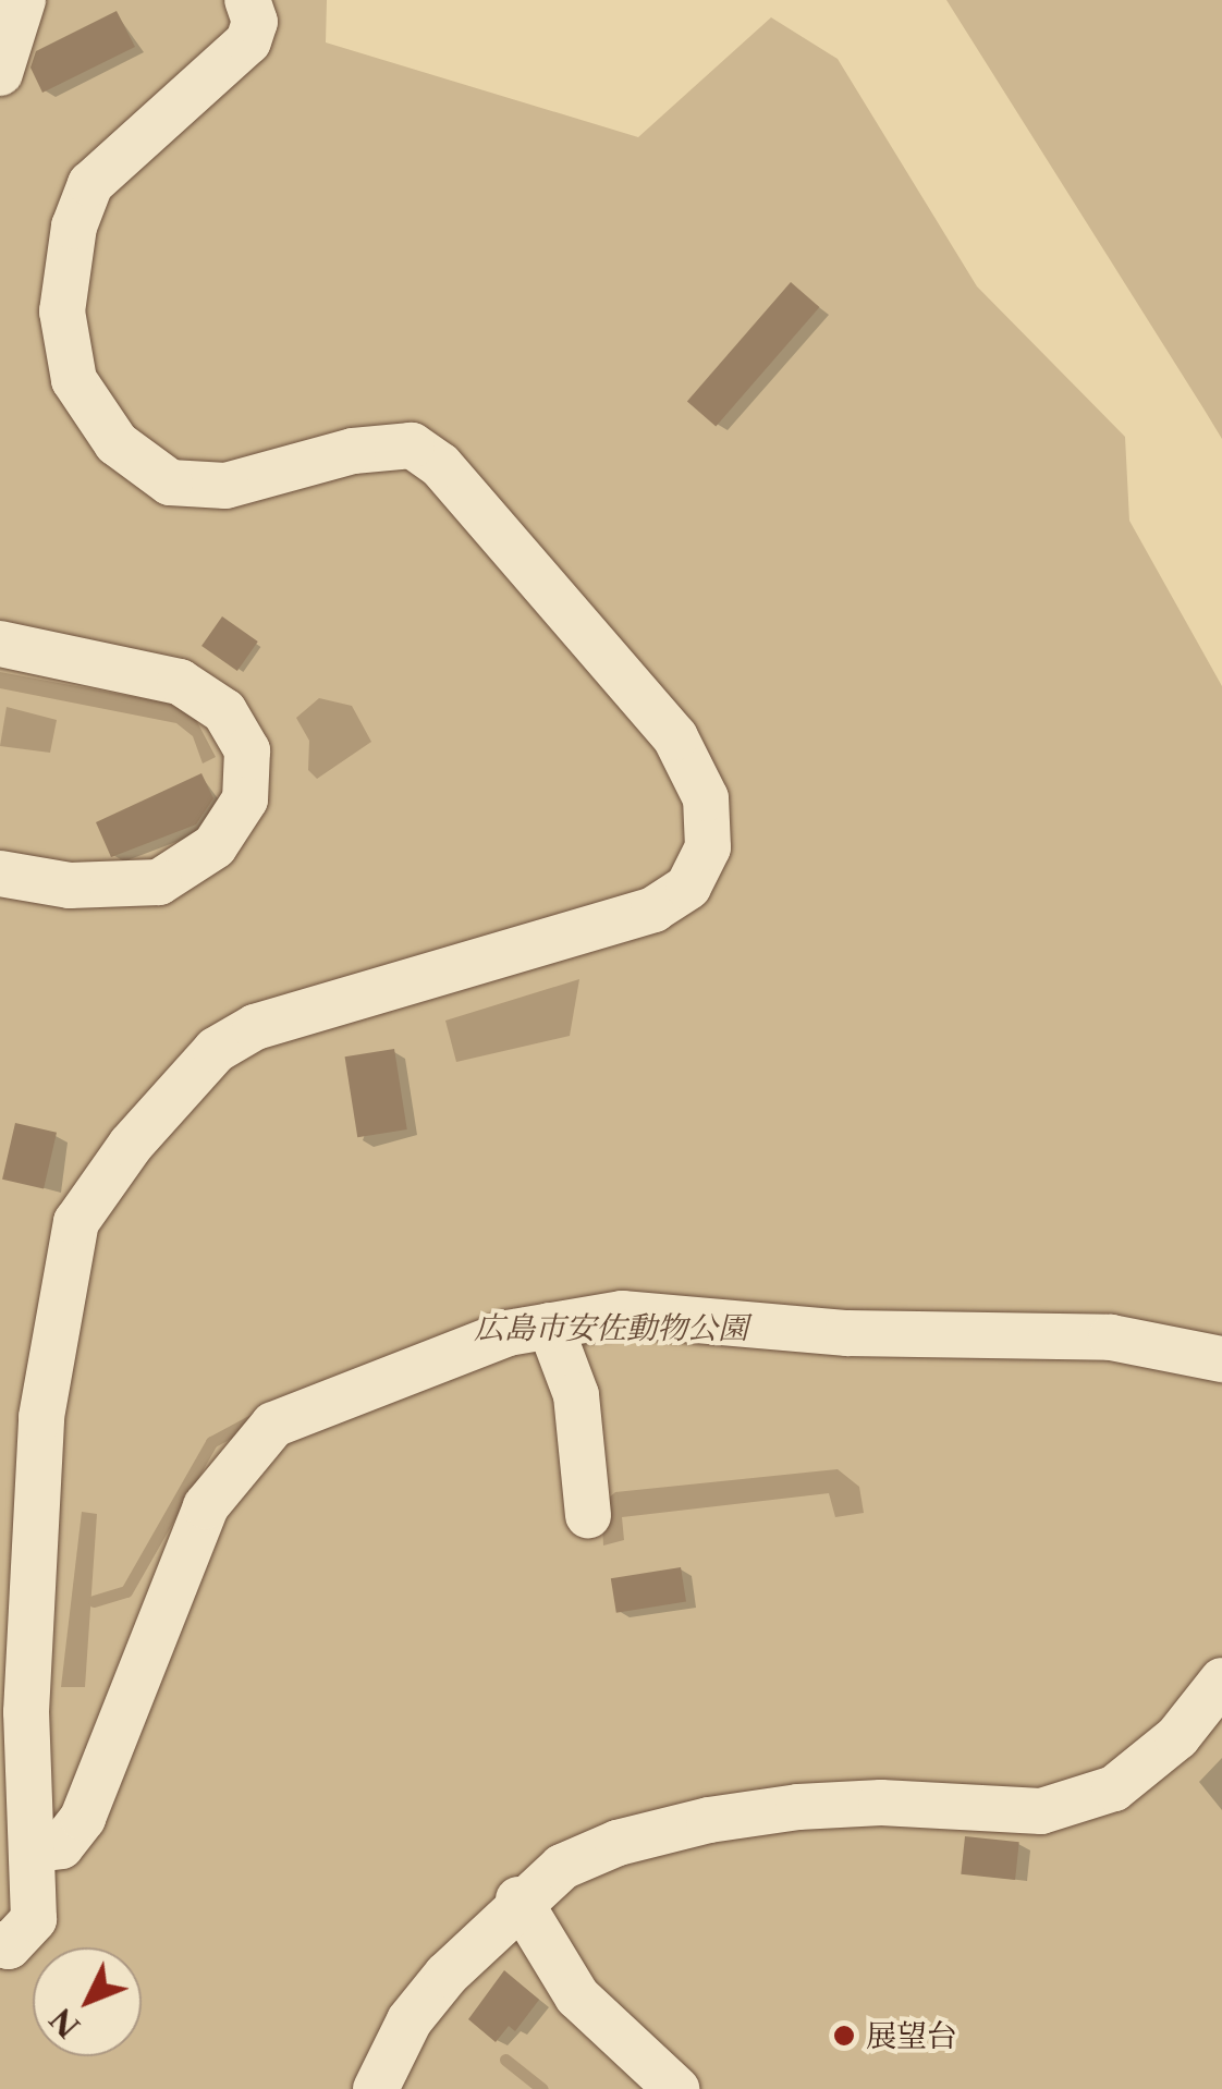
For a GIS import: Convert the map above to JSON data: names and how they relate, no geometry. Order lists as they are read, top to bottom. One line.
{"parks":["広島市安佐動物公園"],"places":["展望台"],"north":"bottom left"}
